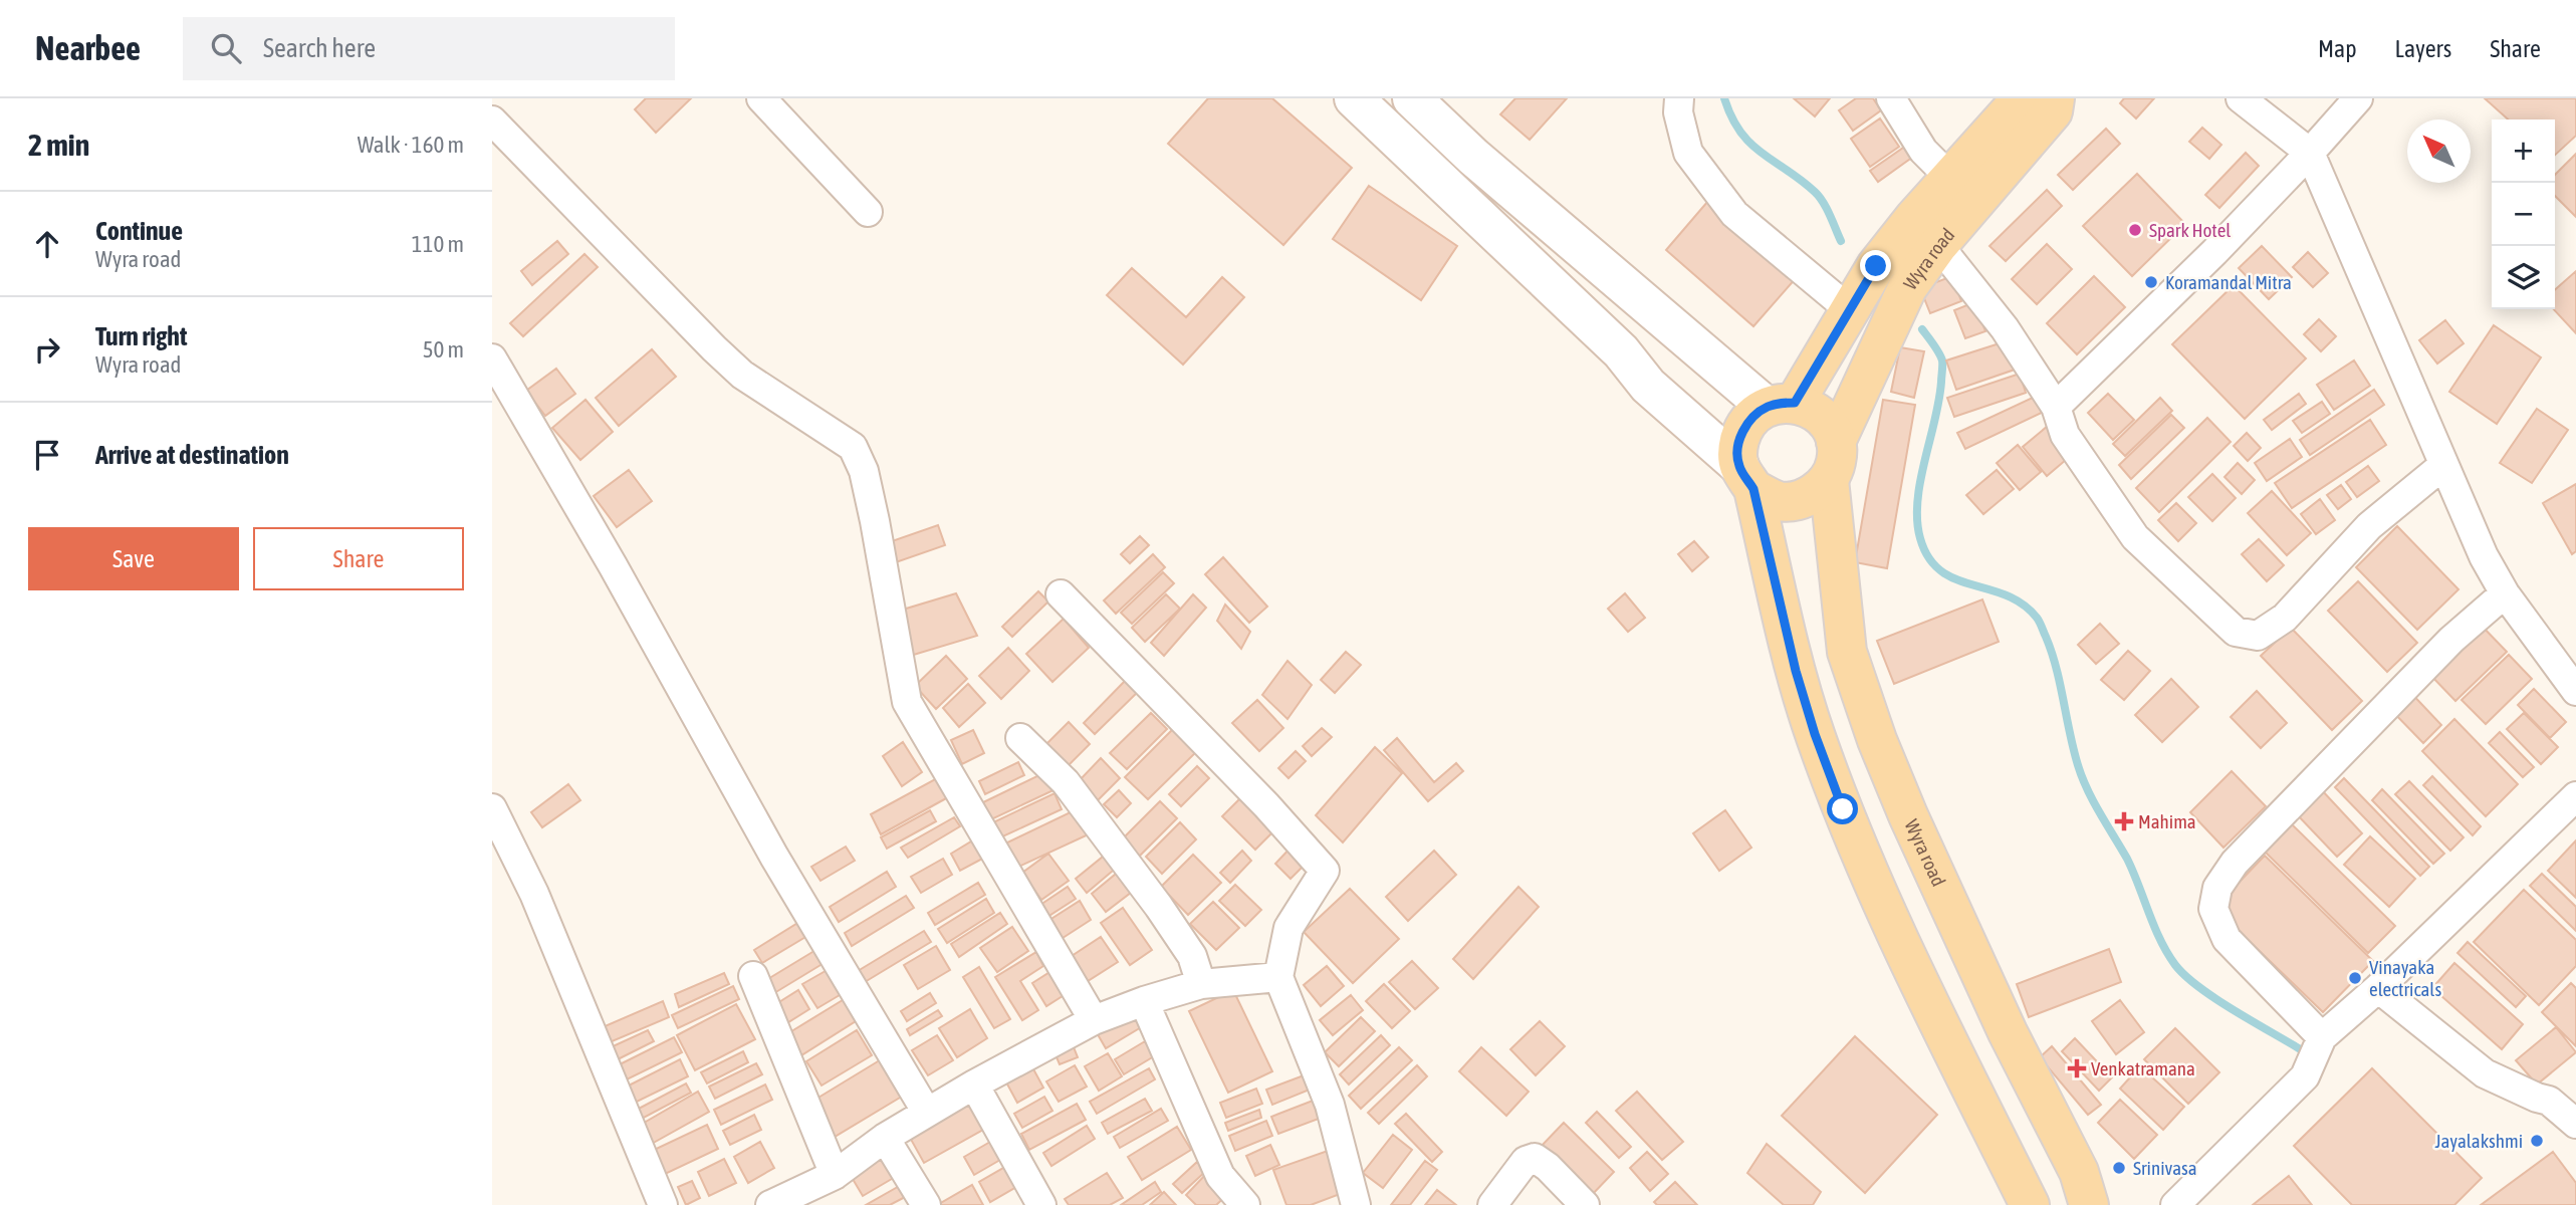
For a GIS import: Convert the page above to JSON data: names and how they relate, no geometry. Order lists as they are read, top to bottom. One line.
{"streets":{"main road":["Wyra road"]},"places":{"other":["Spark Hotel","Koramandal Mitra","Vinayaka electricals","Jayalakshmi","Srinivasa"],"health":["Mahima","Venkatramana"]},"north":"top left","page":{"header":"Nearbee","search":"Search here","nav":["Map","Layers","Share"],"heading":["2 min","Walk · 160 m"],"map_buttons":["+","−"],"list":[["Continue","Wyra road","110 m"],["Turn right","Wyra road","50 m"],"Arrive at destination"],"buttons":["Save","Share"]}}
